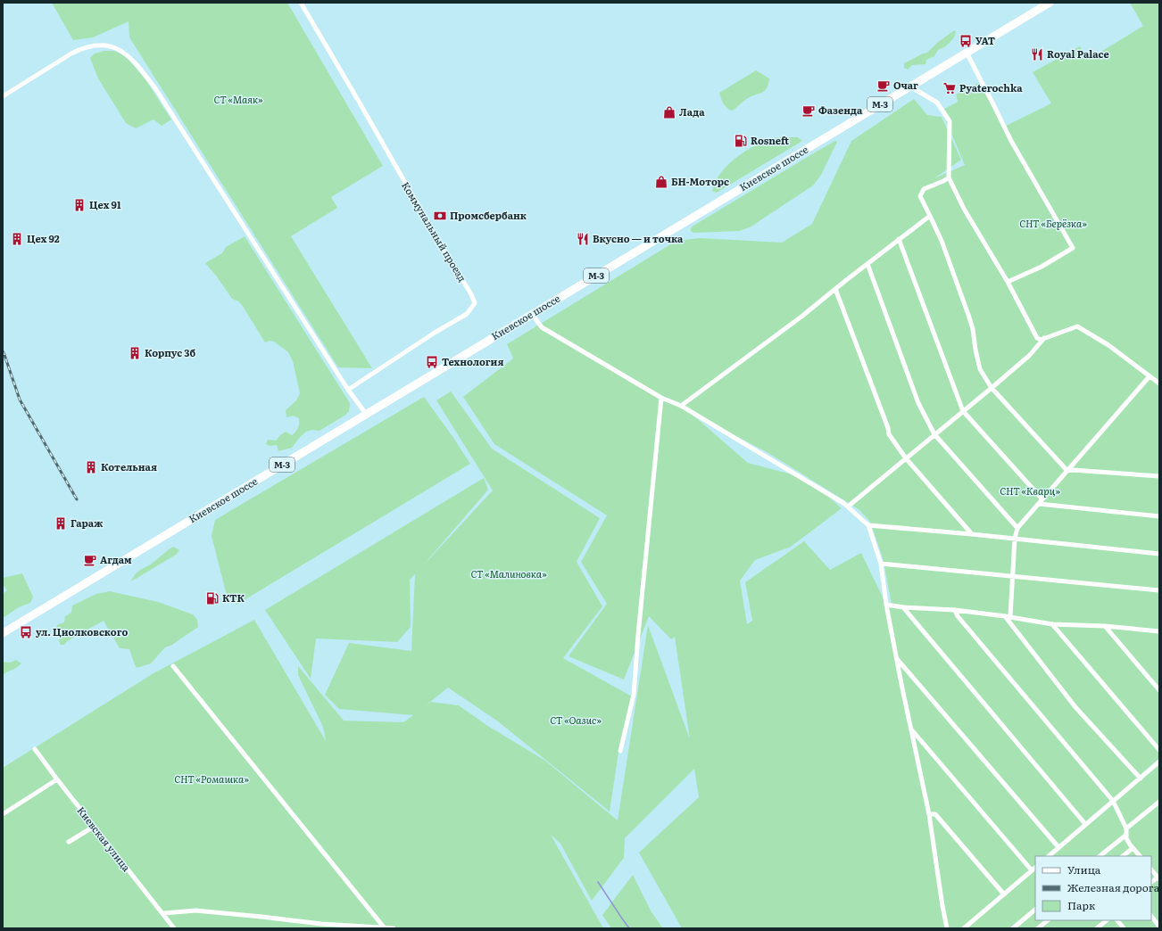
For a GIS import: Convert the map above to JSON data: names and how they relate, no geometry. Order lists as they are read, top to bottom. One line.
{"streets":{"highway":["М-3","Киевское шоссе"],"street":["Коммунальный проезд","Киевская улица"]},"parks":["СТ «Маяк»","СНТ «Берёзка»","СНТ «Кварц»","СТ «Малиновка»","СТ «Оазис»","СНТ «Ромашка»"],"places":{"bus stop":["УАТ","Технология","ул. Циолковского"],"restaurant":["Royal Palace","Вкусно — и точка"],"cafe":["Очаг","Фазенда","Агдам"],"supermarket":["Pyaterochka"],"shop":["Лада","БН-Моторс"],"fuel station":["Rosneft","КТК"],"building":["Цех 91","Цех 92","Корпус 3б","Котельная","Гараж"],"bank":["Промсбербанк"]},"legend":["Улица","Железная дорога","Парк"]}
